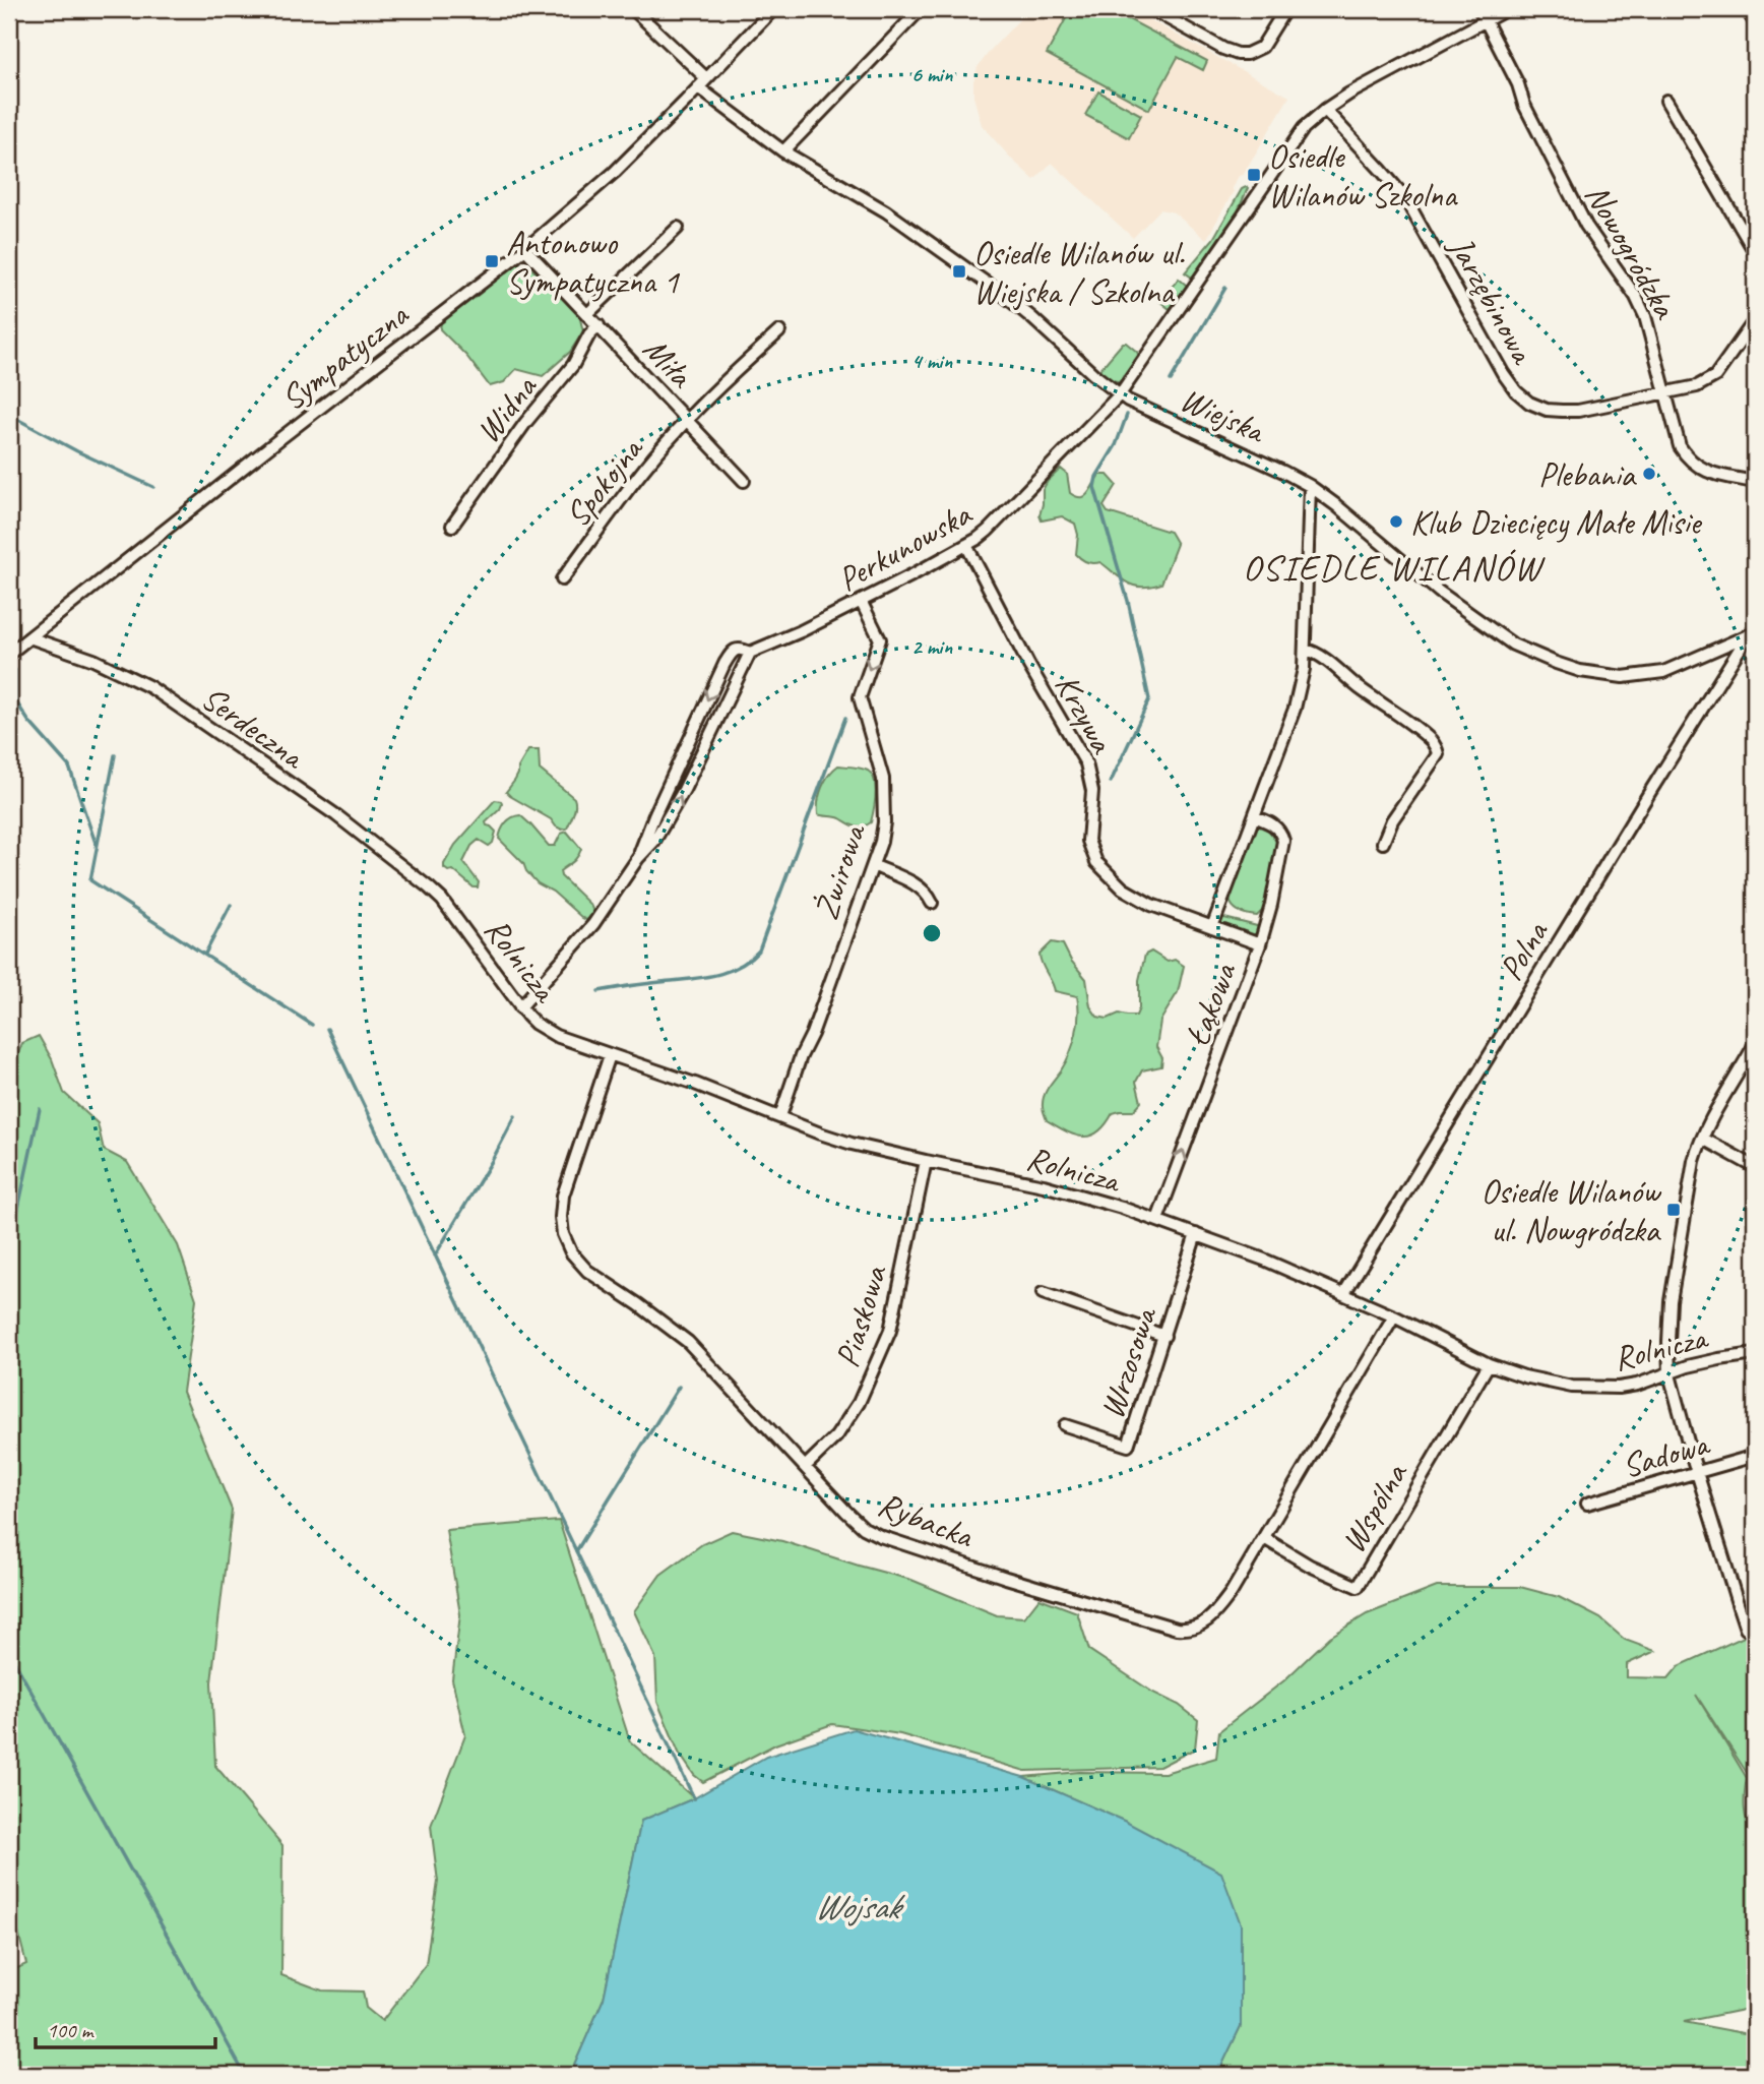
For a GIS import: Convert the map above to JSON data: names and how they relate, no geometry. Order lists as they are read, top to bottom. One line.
{"streets":{"street":["Nowogródzka","Jarzębinowa","Sympatyczna","Miła","Widna","Wiejska","Spokojna","Perkunowska","Krzywa","Serdeczna","Żwirowa","Polna","Rolnicza","Łąkowa","Piaskowa","Wrzosowa","Sadowa","Wspólna","Rybacka"]},"crossings":[["Nowogródzka","Jarzębinowa"],["Nowogródzka","Perkunowska"],["Jarzębinowa","Perkunowska"],["Sympatyczna","Miła"],["Sympatyczna","Wiejska"],["Sympatyczna","Serdeczna"],["Miła","Widna"],["Miła","Spokojna"],["Wiejska","Perkunowska"],["Wiejska","Polna"],["Wiejska","Łąkowa"],["Perkunowska","Krzywa"],["Perkunowska","Żwirowa"],["Perkunowska","Rolnicza"],["Krzywa","Łąkowa"],["Serdeczna","Rolnicza"],["Żwirowa","Rolnicza"],["Polna","Rolnicza"],["Rolnicza","Łąkowa"],["Rolnicza","Piaskowa"],["Rolnicza","Wrzosowa"],["Rolnicza","Wspólna"],["Rolnicza","Rybacka"],["Piaskowa","Rybacka"],["Wspólna","Rybacka"]],"one_way":["Żwirowa"],"districts":["OSIEDLE WILANÓW"],"water":["Wojsak"],"places":{"transit":["Osiedle Wilanów Szkolna","Antonowo Sympatyczna 1","Osiedle Wilanów ul. Wiejska / Szkolna","Osiedle Wilanów ul. Nowgródzka"],"other":["Plebania","Klub Dziecięcy Małe Misie"]},"scale_bar":"100 m","rings":["6 min","4 min","2 min"]}
